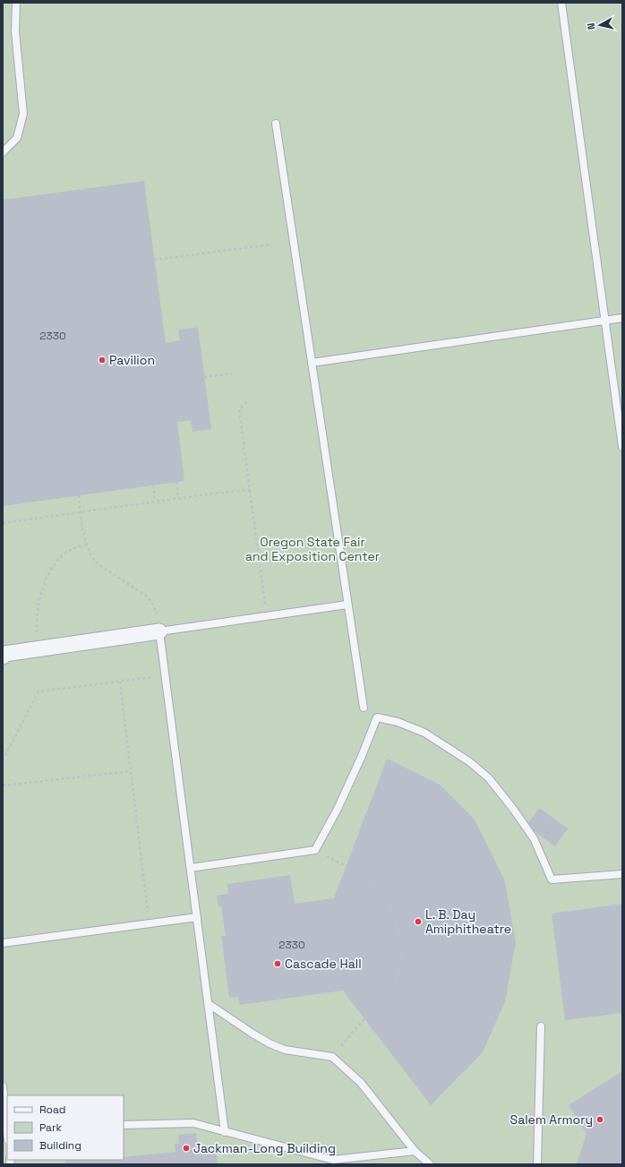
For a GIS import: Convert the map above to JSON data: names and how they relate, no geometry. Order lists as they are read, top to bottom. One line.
{"parks":["Oregon State Fair and Exposition Center"],"places":["Pavilion","L. B. Day Amiphitheatre","Cascade Hall","Salem Armory","Jackman-Long Building"],"house_numbers":["2330","2330"],"legend":["Road","Park","Building"],"north":"left"}
